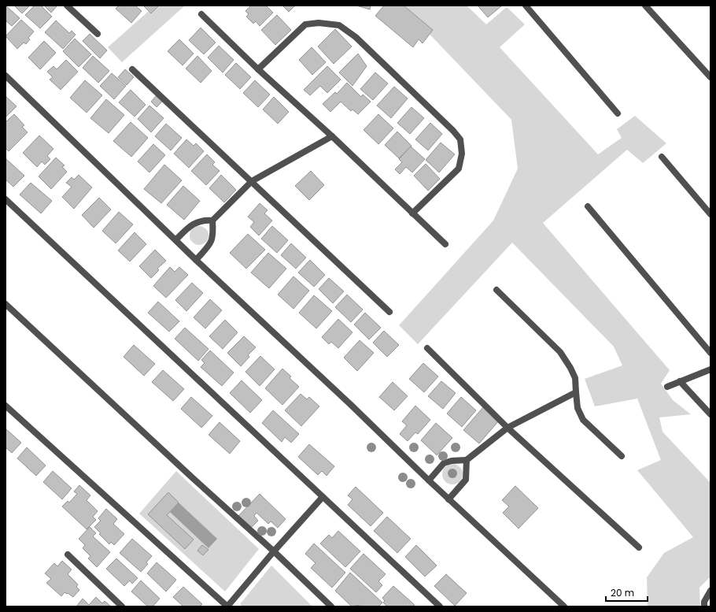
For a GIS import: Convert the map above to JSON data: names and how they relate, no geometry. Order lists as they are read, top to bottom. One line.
{"scale_bar":"20 m"}
